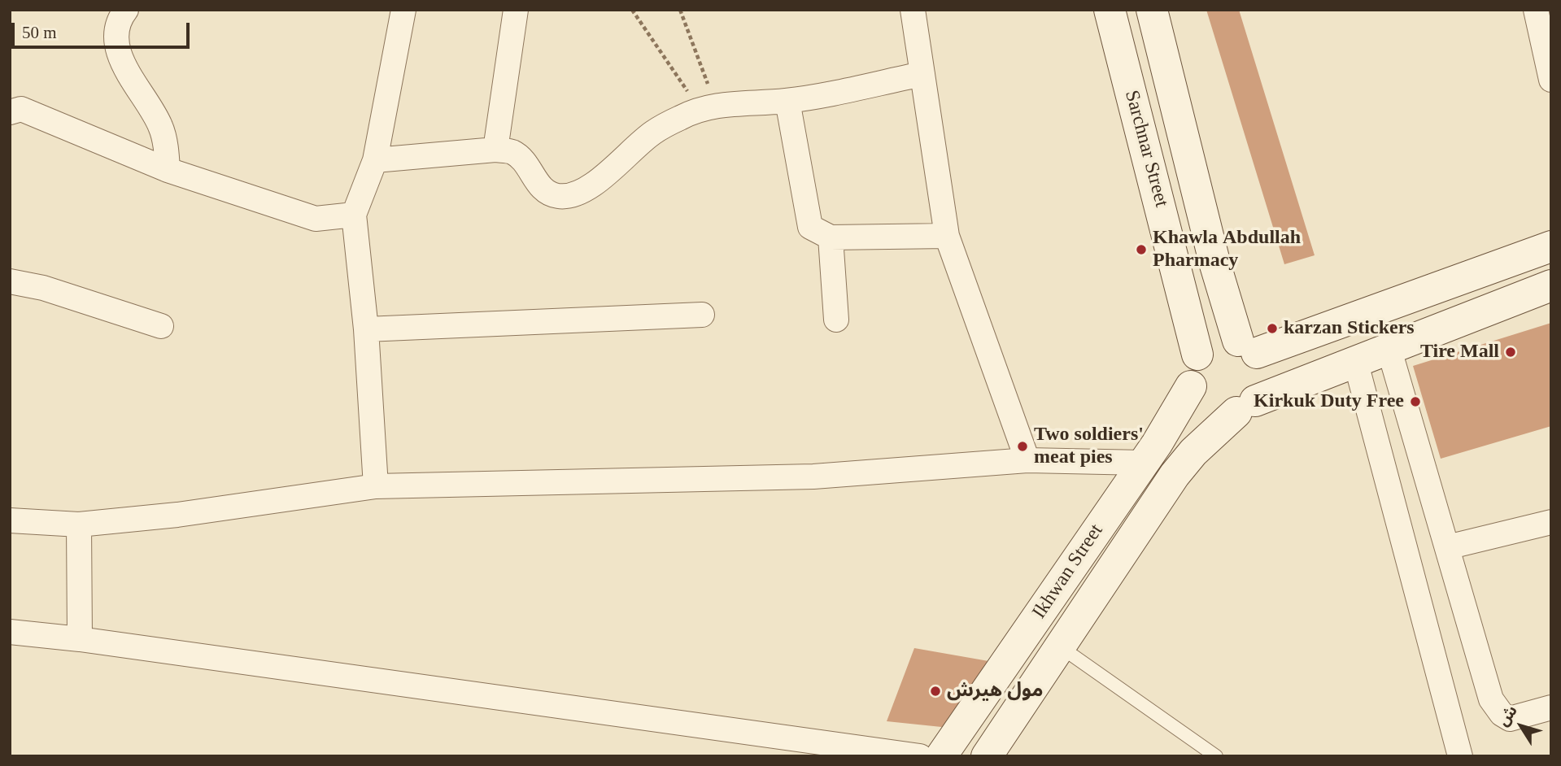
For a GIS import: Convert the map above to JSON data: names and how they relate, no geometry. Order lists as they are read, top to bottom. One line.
{"streets":{"main road":["Sarchnar Street","Ikhwan Street"]},"crossings":[["Sarchnar Street","Ikhwan Street"]],"places":["Khawla Abdullah Pharmacy","karzan Stickers","Tire Mall","Kirkuk Duty Free","Two soldiers' meat pies","مول هيرش"],"scale_bar":"50 m","north":"top left"}
